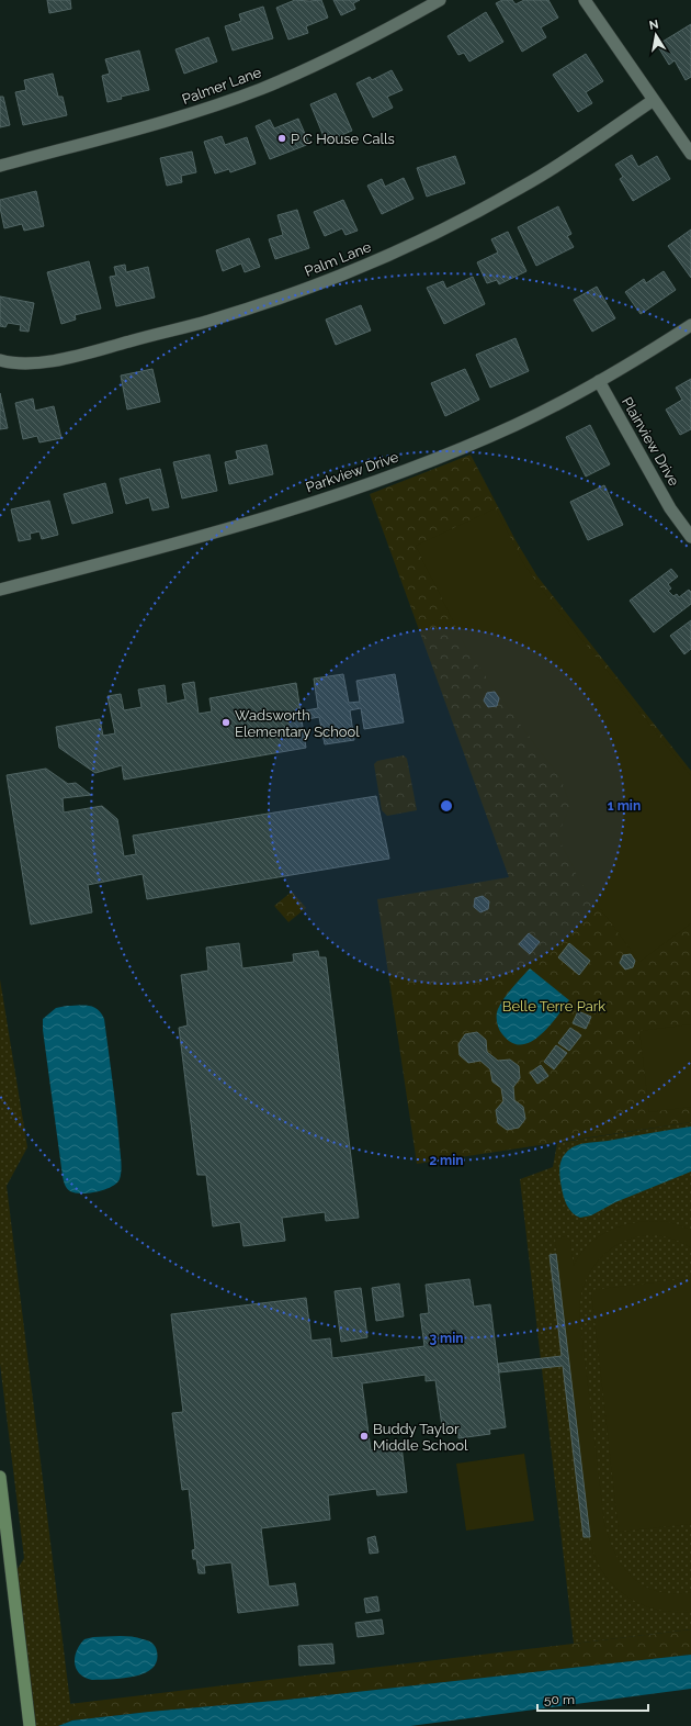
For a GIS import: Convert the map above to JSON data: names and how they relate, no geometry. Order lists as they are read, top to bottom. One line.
{"streets":{"street":["Palmer Lane","Palm Lane","Plainview Drive","Parkview Drive"]},"crossings":[["Plainview Drive","Parkview Drive"]],"parks":["Belle Terre Park"],"places":["P C House Calls","Wadsworth Elementary School","Buddy Taylor Middle School"],"scale_bar":"50 m","north":"top","rings":["1 min","2 min","3 min"]}
